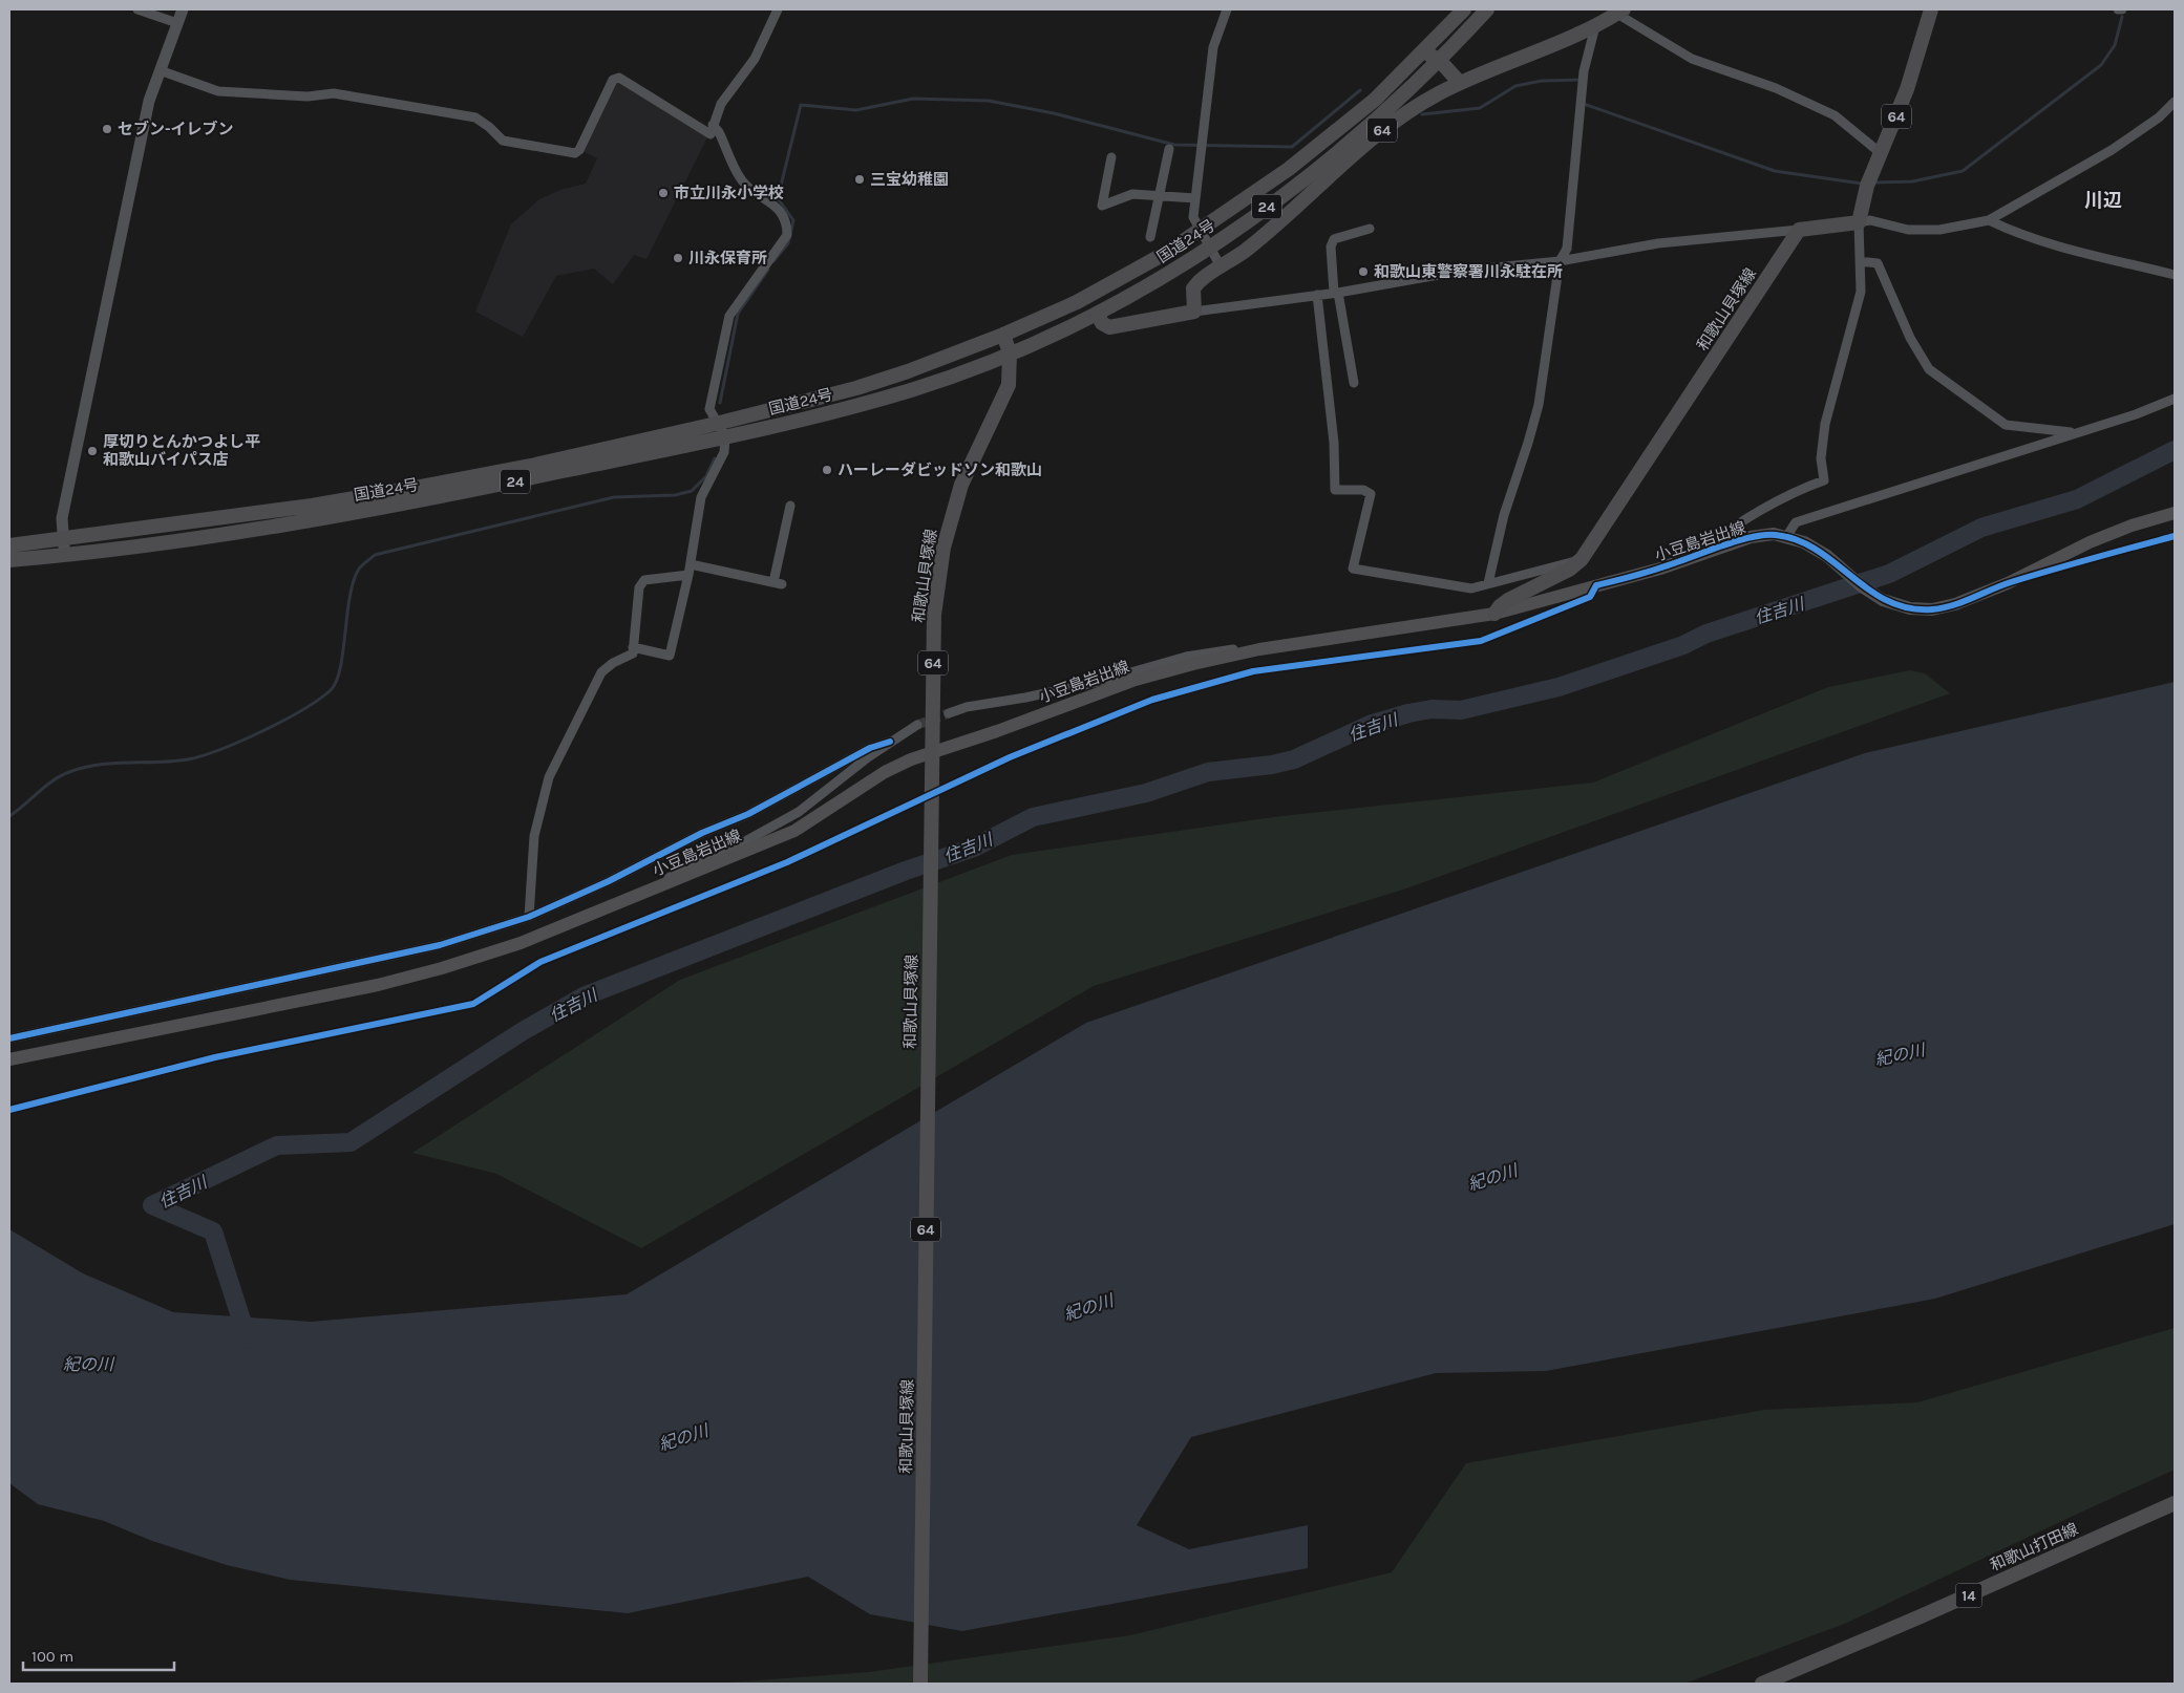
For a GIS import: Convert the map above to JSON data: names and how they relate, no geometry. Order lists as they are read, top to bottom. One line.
{"streets":{"main road":["64","24","国道24号","和歌山貝塚線","小豆島岩出線","和歌山打田線","14"]},"crossings":[["国道24号","和歌山貝塚線"],["和歌山貝塚線","小豆島岩出線"]],"districts":["川辺"],"water":["住吉川","紀の川"],"places":["セブン-イレブン","三宝幼稚園","市立川永小学校","川永保育所","和歌山東警察署川永駐在所","厚切りとんかつよし平 和歌山バイパス店","ハーレーダビッドソン和歌山"],"scale_bar":"100 m"}
